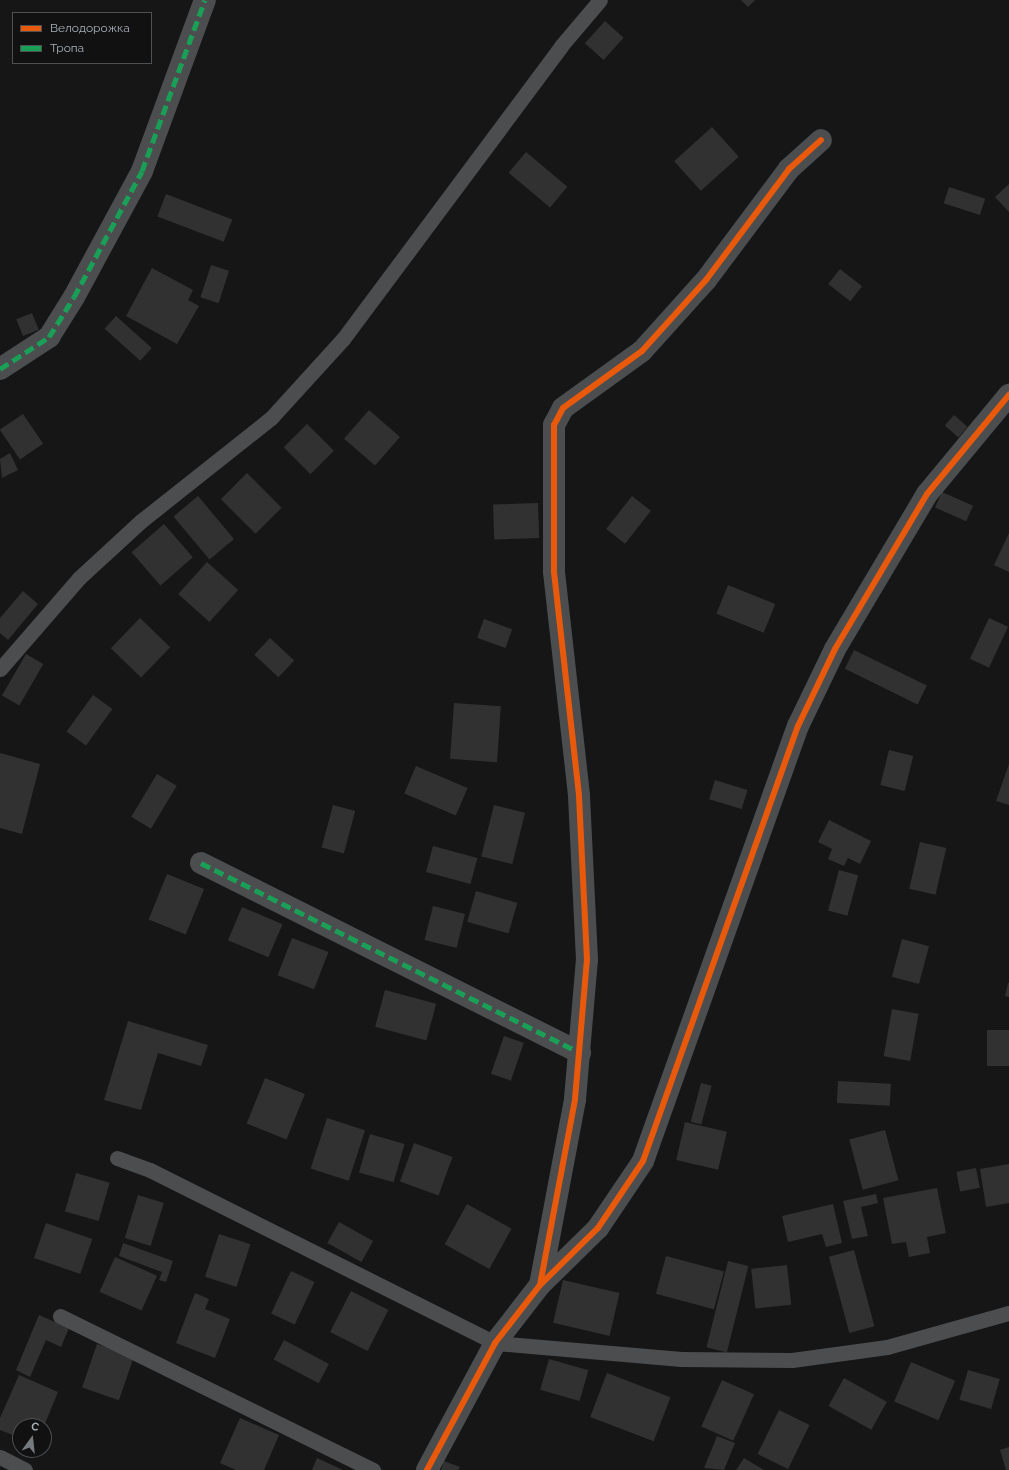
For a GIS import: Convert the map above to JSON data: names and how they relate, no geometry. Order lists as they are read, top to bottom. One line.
{"legend":["Велодорожка","Тропа"],"north":"top"}
